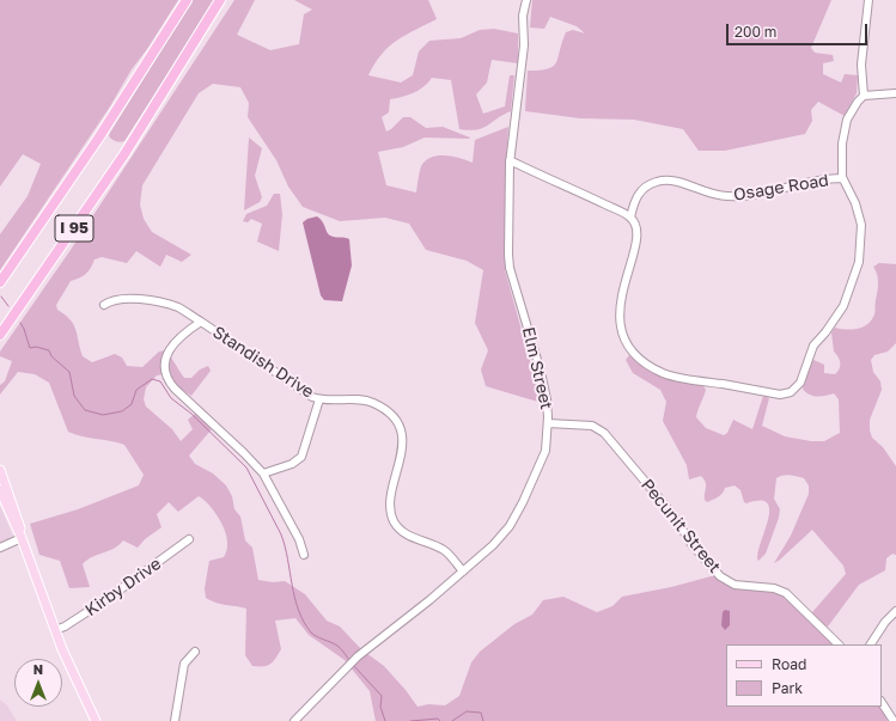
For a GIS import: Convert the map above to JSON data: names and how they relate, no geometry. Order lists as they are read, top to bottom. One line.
{"streets":{"highway":["I 95"],"street":["Osage Road","Standish Drive","Elm Street","Pecunit Street","Kirby Drive"]},"crossings":[["Standish Drive","Elm Street"],["Elm Street","Pecunit Street"]],"legend":["Road","Park"],"scale_bar":"200 m","north":"top"}
